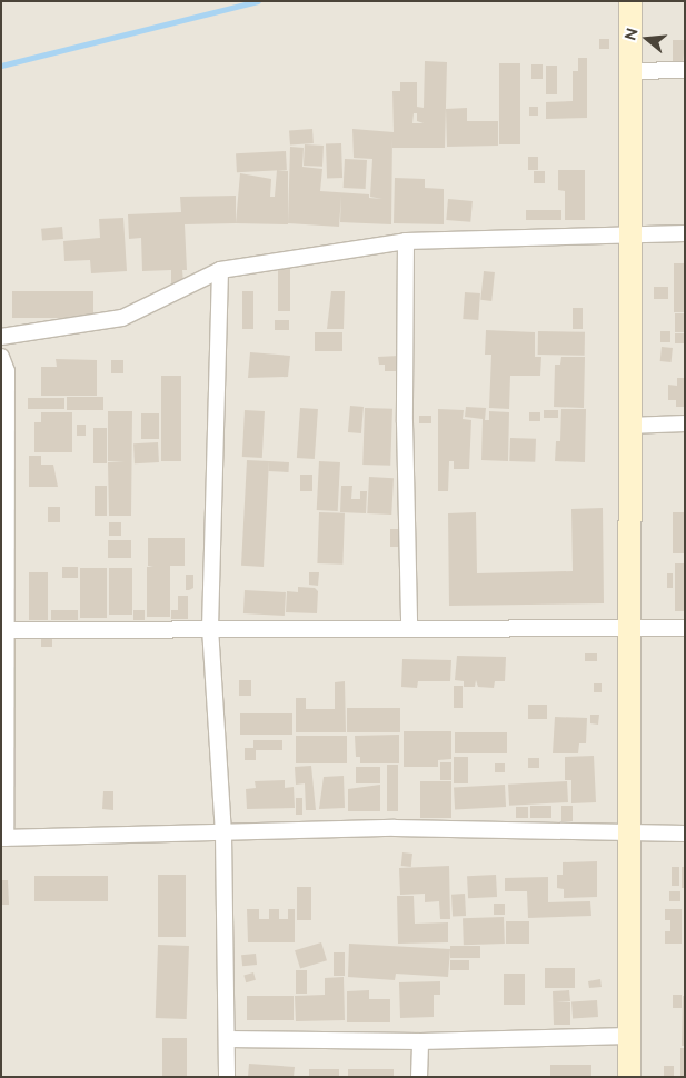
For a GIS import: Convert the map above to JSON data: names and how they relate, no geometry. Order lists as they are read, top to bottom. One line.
{"north":"left"}
